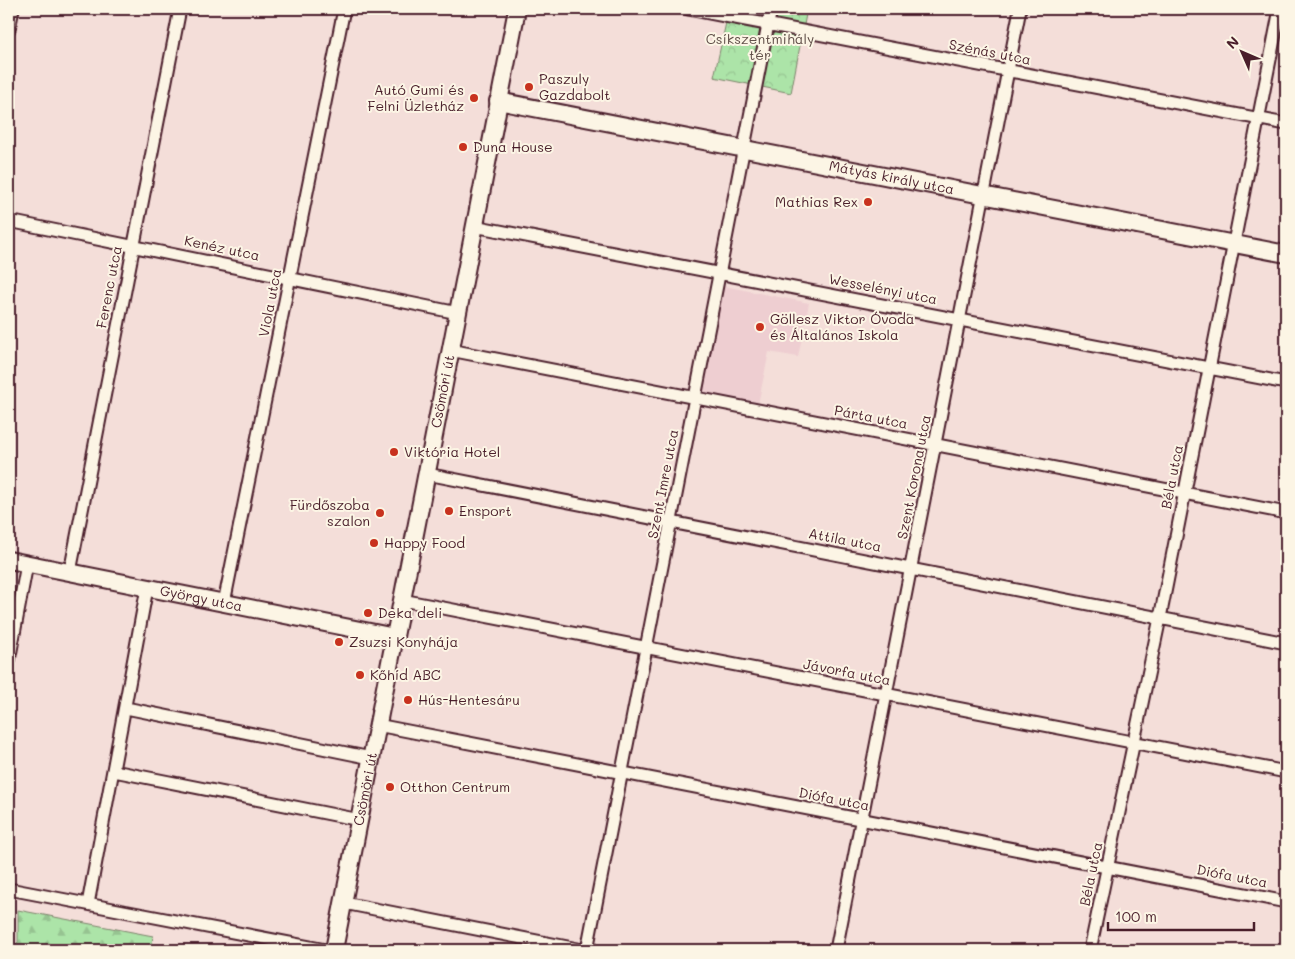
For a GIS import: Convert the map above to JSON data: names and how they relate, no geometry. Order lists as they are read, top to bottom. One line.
{"streets":{"street":["Szénás utca","Mátyás király utca","Kenéz utca","Ferenc utca","Wesselényi utca","Viola utca","Csömöri út","Párta utca","Szent Korona utca","Béla utca","Szent Imre utca","Attila utca","György utca","Jávorfa utca","Diófa utca"]},"crossings":[["Szénás utca","Szent Korona utca"],["Szénás utca","Béla utca"],["Szénás utca","Szent Imre utca"],["Mátyás király utca","Csömöri út"],["Mátyás király utca","Szent Korona utca"],["Mátyás király utca","Béla utca"],["Mátyás király utca","Szent Imre utca"],["Kenéz utca","Ferenc utca"],["Kenéz utca","Viola utca"],["Kenéz utca","Csömöri út"],["Ferenc utca","György utca"],["Wesselényi utca","Csömöri út"],["Wesselényi utca","Szent Korona utca"],["Wesselényi utca","Béla utca"],["Wesselényi utca","Szent Imre utca"],["Viola utca","György utca"],["Csömöri út","Párta utca"],["Csömöri út","Attila utca"],["Csömöri út","György utca"],["Csömöri út","Jávorfa utca"],["Csömöri út","Diófa utca"],["Párta utca","Szent Korona utca"],["Párta utca","Béla utca"],["Párta utca","Szent Imre utca"],["Szent Korona utca","Attila utca"],["Szent Korona utca","Jávorfa utca"],["Szent Korona utca","Diófa utca"],["Béla utca","Attila utca"],["Béla utca","Jávorfa utca"],["Béla utca","Diófa utca"],["Szent Imre utca","Attila utca"],["Szent Imre utca","Jávorfa utca"],["Szent Imre utca","Diófa utca"]],"parks":["Csíkszentmihály tér"],"places":["Paszuly Gazdabolt","Autó Gumi és Felni Üzletház","Duna House","Mathias Rex","Göllesz Viktor Óvoda és Általános Iskola","Viktória Hotel","Ensport","Fürdőszoba szalon","Happy Food","Deka deli","Zsuzsi Konyhája","Kőhíd ABC","Hús-Hentesáru","Otthon Centrum"],"scale_bar":"100 m","north":"top left"}
